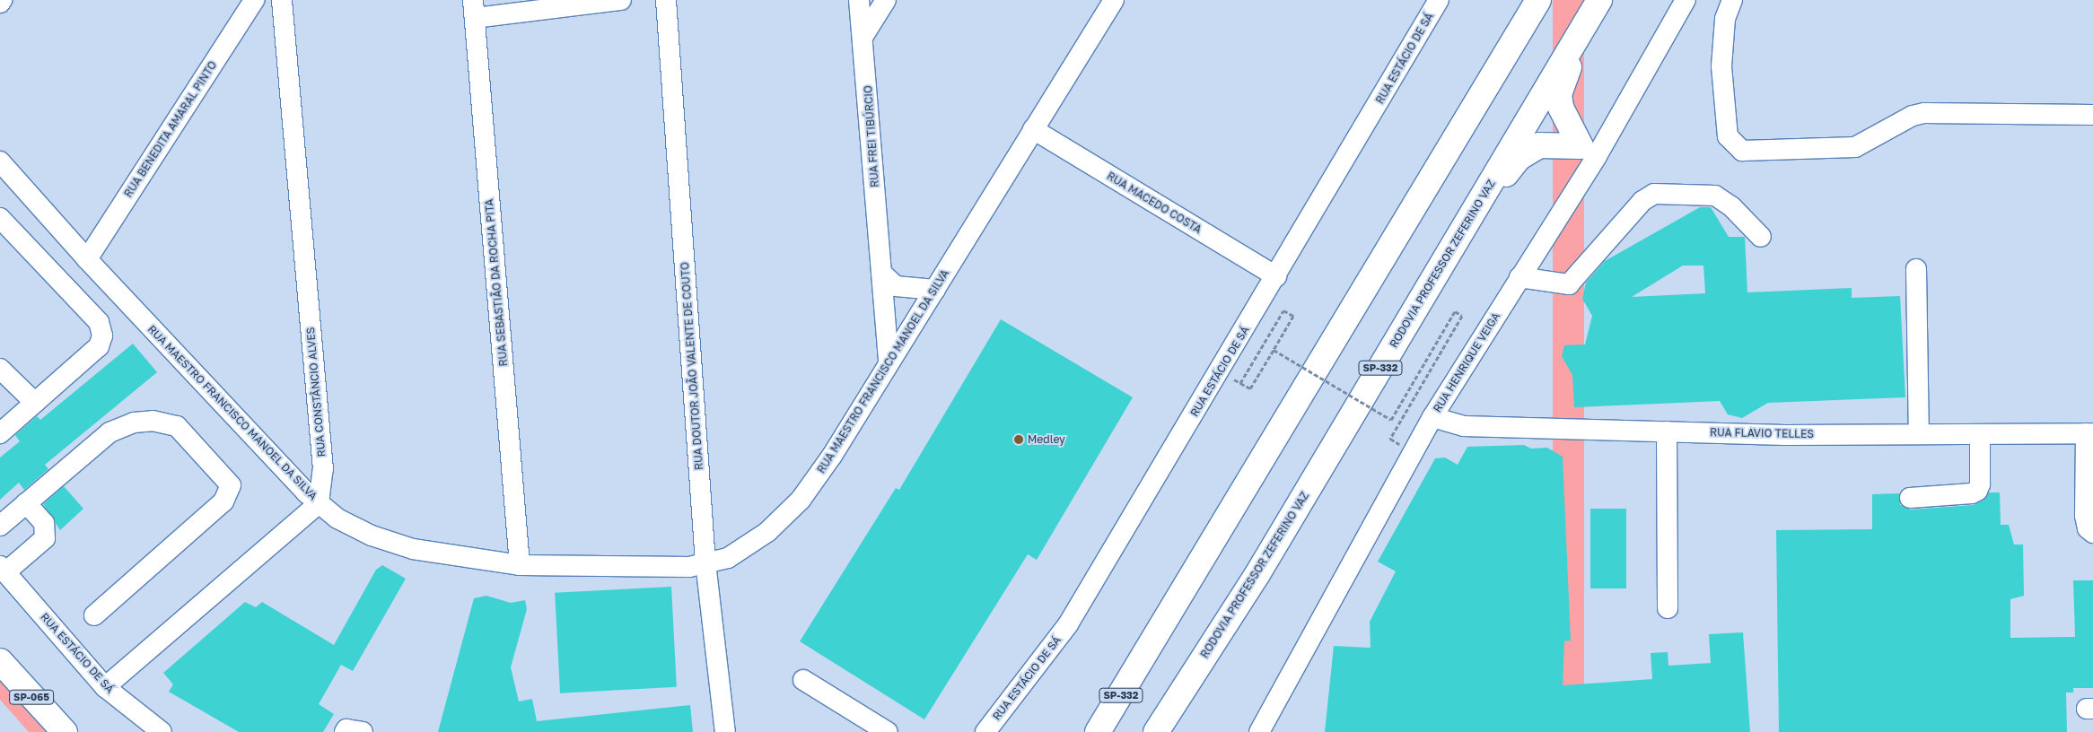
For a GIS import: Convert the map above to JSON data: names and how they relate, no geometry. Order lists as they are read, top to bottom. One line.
{"streets":{"highway":["RODOVIA PROFESSOR ZEFERINO VAZ","SP-332"],"street":["RUA ESTÁCIO DE SÁ","RUA BENEDITA AMARAL PINTO","RUA FREI TIBÚRCIO","RUA MACEDO COSTA","RUA SEBASTIÃO DA ROCHA PITA","RUA HENRIQUE VEIGA","RUA DOUTOR JOÃO VALENTE DE COUTO","RUA MAESTRO FRANCISCO MANOEL DA SILVA","RUA CONSTÂNCIO ALVES","RUA FLAVIO TELLES"]},"crossings":[["RUA ESTÁCIO DE SÁ","RUA MACEDO COSTA"],["RUA BENEDITA AMARAL PINTO","RUA MAESTRO FRANCISCO MANOEL DA SILVA"],["RUA FREI TIBÚRCIO","RUA MAESTRO FRANCISCO MANOEL DA SILVA"],["RUA MACEDO COSTA","RUA MAESTRO FRANCISCO MANOEL DA SILVA"],["RUA SEBASTIÃO DA ROCHA PITA","RUA MAESTRO FRANCISCO MANOEL DA SILVA"],["RUA HENRIQUE VEIGA","RUA FLAVIO TELLES"],["RUA DOUTOR JOÃO VALENTE DE COUTO","RUA MAESTRO FRANCISCO MANOEL DA SILVA"],["RUA MAESTRO FRANCISCO MANOEL DA SILVA","RUA CONSTÂNCIO ALVES"]],"places":["Medley"]}
